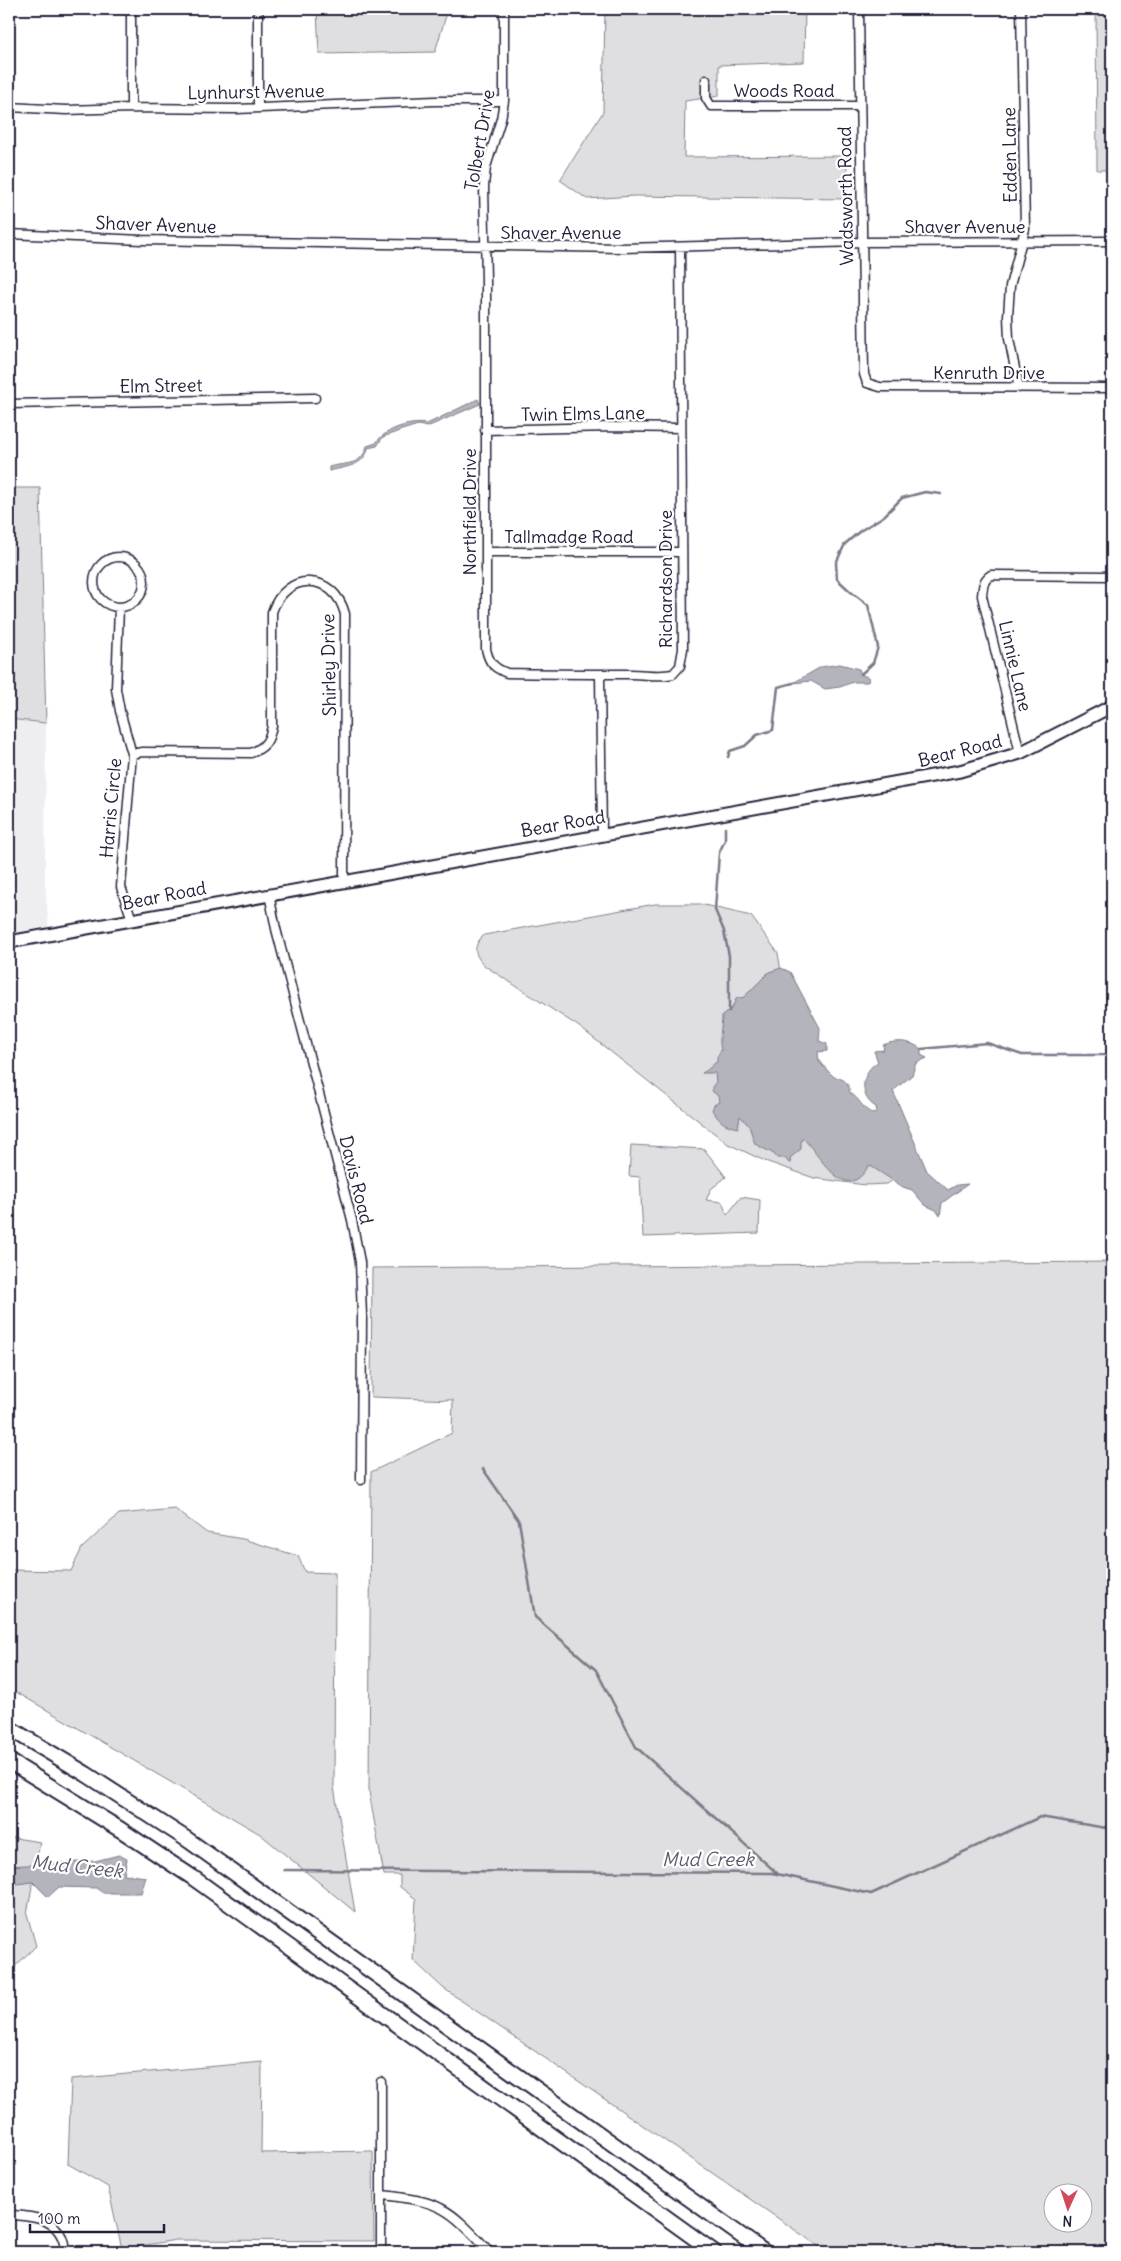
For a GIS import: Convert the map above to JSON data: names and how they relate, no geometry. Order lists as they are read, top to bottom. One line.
{"streets":{"main road":["Bear Road"],"street":["Woods Road","Lynhurst Avenue","Tolbert Drive","Edden Lane","Wadsworth Road","Shaver Avenue","Kenruth Drive","Elm Street","Twin Elms Lane","Northfield Drive","Tallmadge Road","Richardson Drive","Shirley Drive","Linnie Lane","Harris Circle","Davis Road"]},"crossings":[["Woods Road","Wadsworth Road"],["Lynhurst Avenue","Tolbert Drive"],["Tolbert Drive","Shaver Avenue"],["Tolbert Drive","Northfield Drive"],["Edden Lane","Shaver Avenue"],["Edden Lane","Kenruth Drive"],["Wadsworth Road","Shaver Avenue"],["Wadsworth Road","Kenruth Drive"],["Shaver Avenue","Northfield Drive"],["Shaver Avenue","Richardson Drive"],["Twin Elms Lane","Northfield Drive"],["Twin Elms Lane","Richardson Drive"],["Northfield Drive","Tallmadge Road"],["Northfield Drive","Richardson Drive"],["Tallmadge Road","Richardson Drive"],["Shirley Drive","Bear Road"],["Shirley Drive","Harris Circle"],["Linnie Lane","Bear Road"],["Bear Road","Harris Circle"],["Bear Road","Davis Road"]],"water":["Mud Creek"],"scale_bar":"100 m","north":"bottom"}
